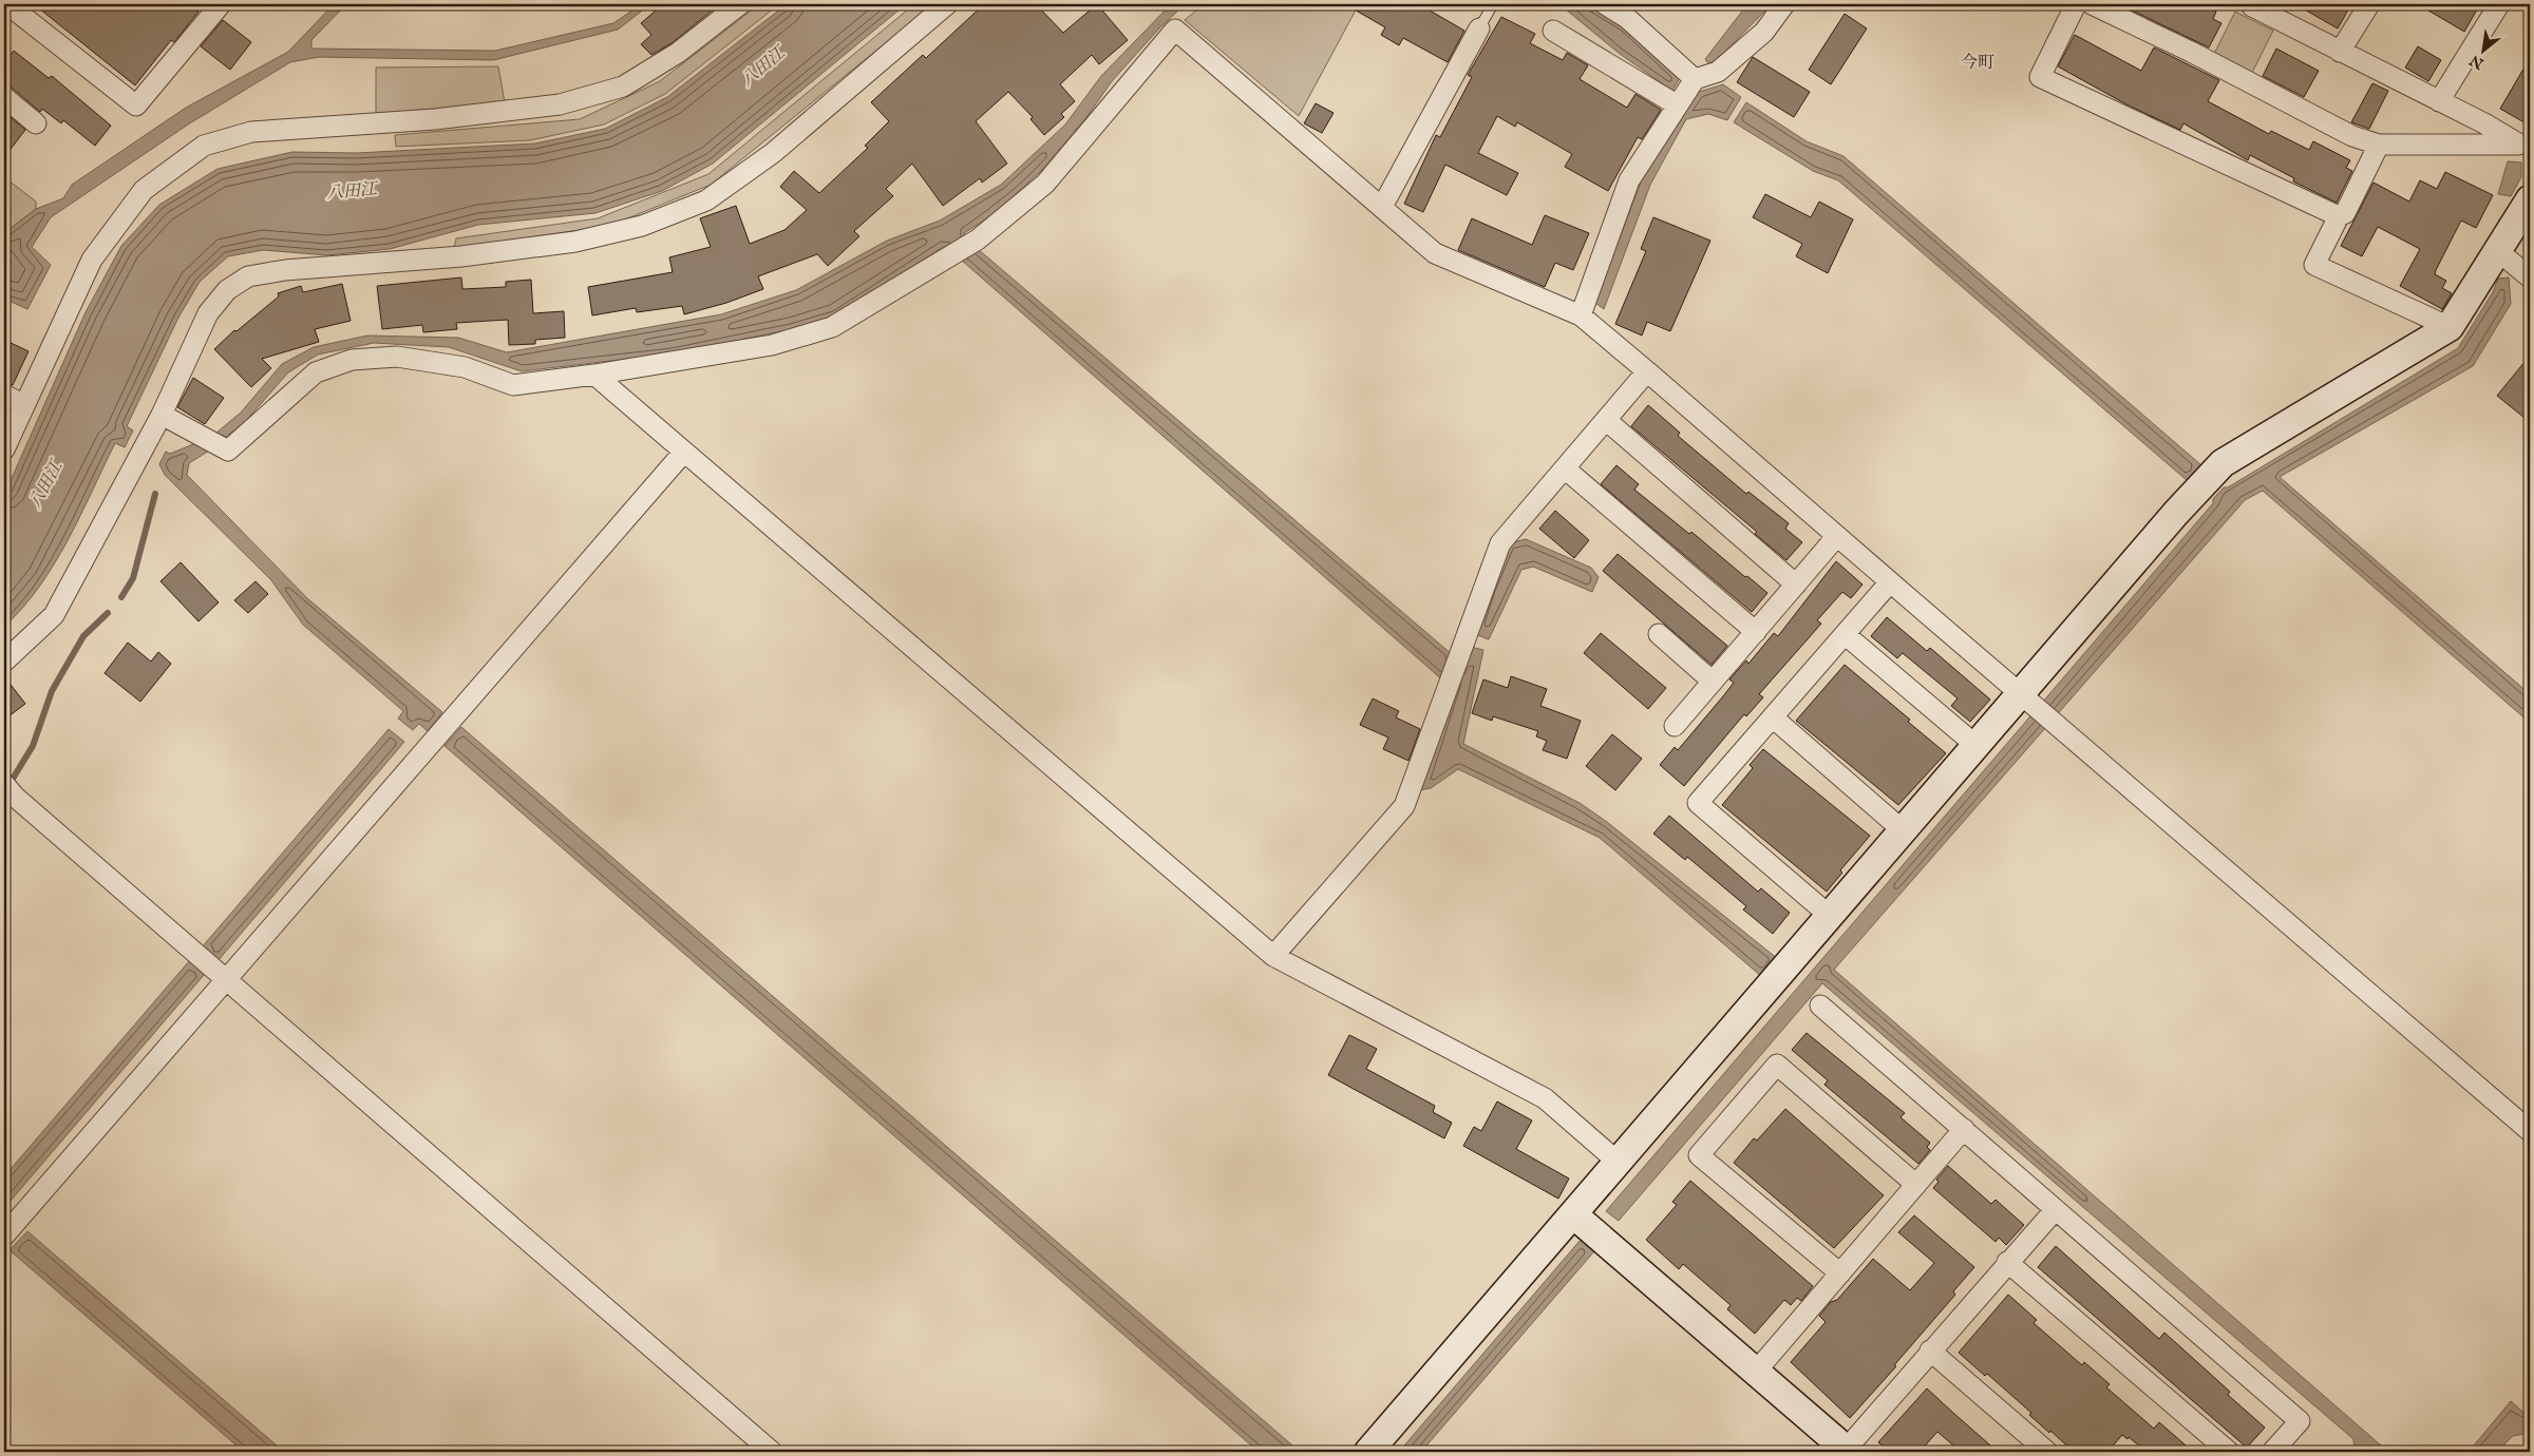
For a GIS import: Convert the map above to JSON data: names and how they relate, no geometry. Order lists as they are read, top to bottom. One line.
{"districts":["今町"],"water":["八田江"],"north":"bottom left"}
